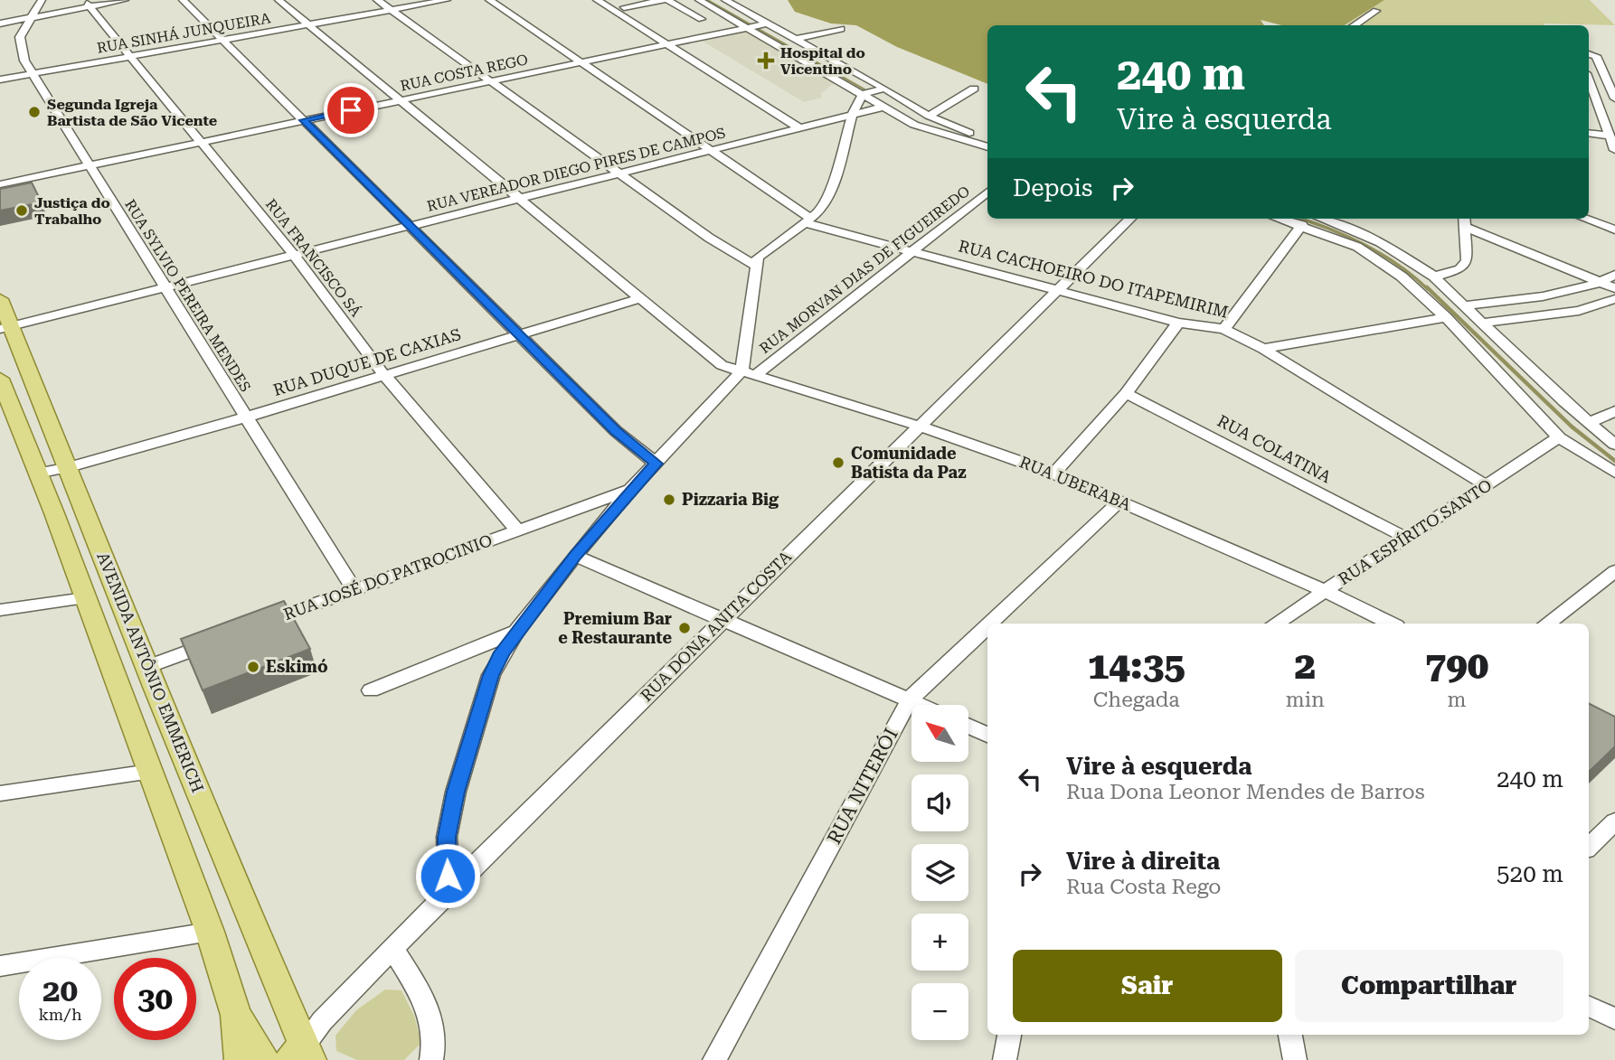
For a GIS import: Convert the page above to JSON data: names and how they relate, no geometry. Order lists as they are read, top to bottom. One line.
{"streets":{"main road":["AVENIDA ANTÔNIO EMMERICH"],"street":["RUA SINHÁ JUNQUEIRA","RUA COSTA REGO","RUA VEREADOR DIEGO PIRES DE CAMPOS","RUA FRANCISCO SÁ","RUA MORVAN DIAS DE FIGUEIREDO","RUA CACHOEIRO DO ITAPEMIRIM","RUA SYLVIO PEREIRA MENDES","RUA DUQUE DE CAXIAS","RUA COLATINA","RUA UBERABA","RUA ESPÍRITO SANTO","RUA JOSÉ DO PATROCINIO","RUA DONA ANITA COSTA","RUA NITERÓI"]},"crossings":[["RUA SINHÁ JUNQUEIRA","RUA FRANCISCO SÁ"],["RUA SINHÁ JUNQUEIRA","RUA SYLVIO PEREIRA MENDES"],["RUA SINHÁ JUNQUEIRA","RUA UBERABA"],["RUA COSTA REGO","RUA FRANCISCO SÁ"],["RUA COSTA REGO","RUA SYLVIO PEREIRA MENDES"],["RUA COSTA REGO","RUA UBERABA"],["RUA VEREADOR DIEGO PIRES DE CAMPOS","RUA FRANCISCO SÁ"],["RUA VEREADOR DIEGO PIRES DE CAMPOS","RUA SYLVIO PEREIRA MENDES"],["RUA VEREADOR DIEGO PIRES DE CAMPOS","RUA UBERABA"],["RUA VEREADOR DIEGO PIRES DE CAMPOS","AVENIDA ANTÔNIO EMMERICH"],["RUA FRANCISCO SÁ","RUA DUQUE DE CAXIAS"],["RUA FRANCISCO SÁ","RUA JOSÉ DO PATROCINIO"],["RUA MORVAN DIAS DE FIGUEIREDO","RUA CACHOEIRO DO ITAPEMIRIM"],["RUA MORVAN DIAS DE FIGUEIREDO","RUA UBERABA"],["RUA MORVAN DIAS DE FIGUEIREDO","RUA JOSÉ DO PATROCINIO"],["RUA MORVAN DIAS DE FIGUEIREDO","RUA DONA ANITA COSTA"],["RUA CACHOEIRO DO ITAPEMIRIM","RUA ESPÍRITO SANTO"],["RUA CACHOEIRO DO ITAPEMIRIM","RUA DONA ANITA COSTA"],["RUA SYLVIO PEREIRA MENDES","RUA DUQUE DE CAXIAS"],["RUA SYLVIO PEREIRA MENDES","RUA JOSÉ DO PATROCINIO"],["RUA DUQUE DE CAXIAS","RUA UBERABA"],["RUA DUQUE DE CAXIAS","AVENIDA ANTÔNIO EMMERICH"],["RUA COLATINA","RUA ESPÍRITO SANTO"],["RUA UBERABA","RUA ESPÍRITO SANTO"],["RUA UBERABA","RUA DONA ANITA COSTA"],["RUA UBERABA","RUA NITERÓI"],["RUA DONA ANITA COSTA","AVENIDA ANTÔNIO EMMERICH"]],"places":{"health":["Hospital do Vicentino"],"other":["Segunda Igreja Bartista de São Vicente","Justiça do Trabalho","Comunidade Batista da Paz","Pizzaria Big","Premium Bar e Restaurante","Eskimó"]},"north":"top left","page":{"turn":["240 m","Vire à esquerda"],"then":"Depois","eta":["14:35","Chegada","2","min","790","m"],"map_buttons":["+","−"],"list":[{"name":"Vire à esquerda","note":"Rua Dona Leonor Mendes de Barros","value":"240 m"},{"name":"Vire à direita","note":"Rua Costa Rego","value":"520 m"}],"buttons":["Sair","Compartilhar"],"speed":"20 km/h","limit":"30"}}
